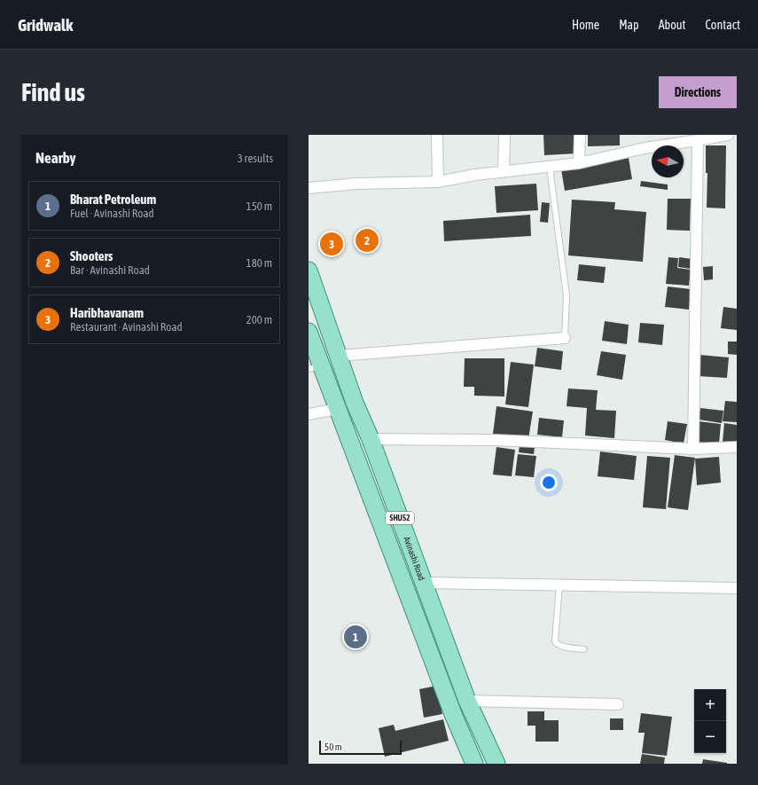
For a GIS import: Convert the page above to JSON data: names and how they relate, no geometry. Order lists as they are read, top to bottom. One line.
{"streets":{"main road":["SHU52","Avinashi Road"]},"scale_bar":"50 m","north":"left","page":{"header":"Gridwalk","nav":["Home","Map","About","Contact"],"buttons":"Directions","title":"Find us","heading":["Nearby","3 results"],"list":[{"mark":"1","name":"Bharat Petroleum","note":"Fuel · Avinashi Road","value":"150 m"},{"mark":"2","name":"Shooters","note":"Bar · Avinashi Road","value":"180 m"},{"mark":"3","name":"Haribhavanam","note":"Restaurant · Avinashi Road","value":"200 m"}],"pins":["2","3","1"],"map_buttons":["+","−"],"scale":"50 m"}}
